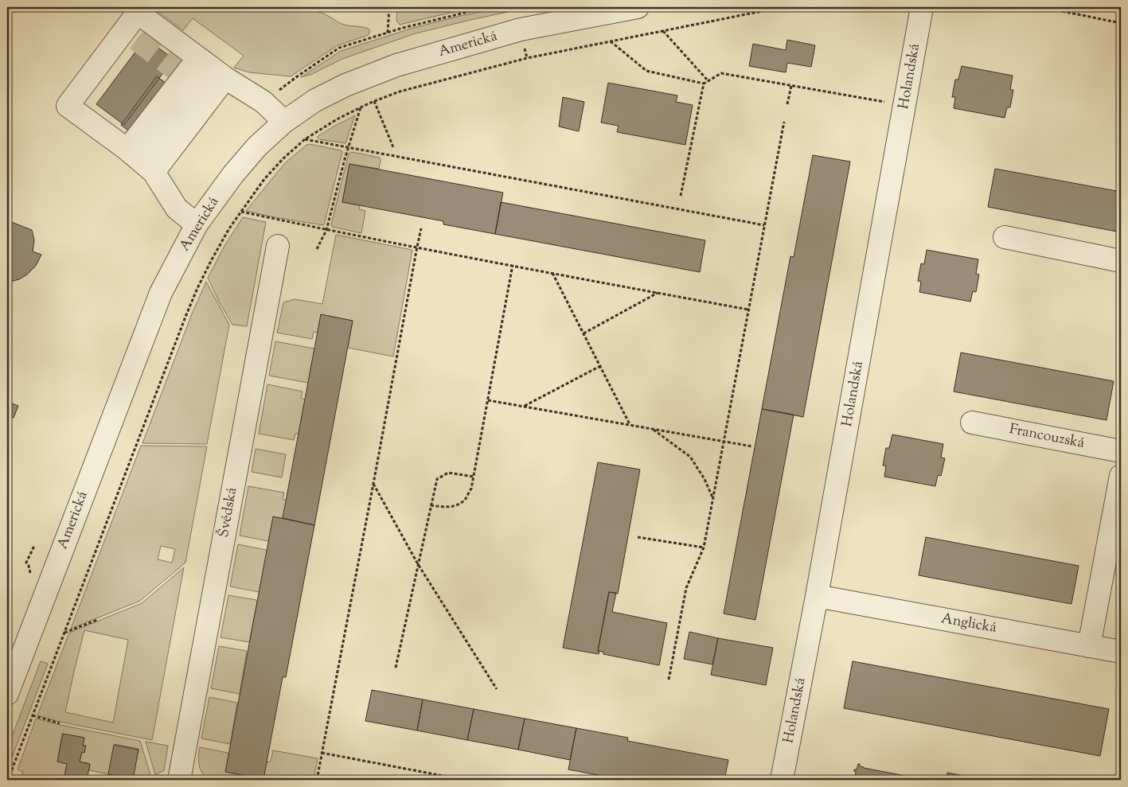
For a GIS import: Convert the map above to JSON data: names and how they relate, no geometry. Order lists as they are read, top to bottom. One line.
{"streets":{"street":["Americká","Holandská","Francouzská","Švédská","Anglická"]},"crossings":[["Holandská","Anglická"]]}
